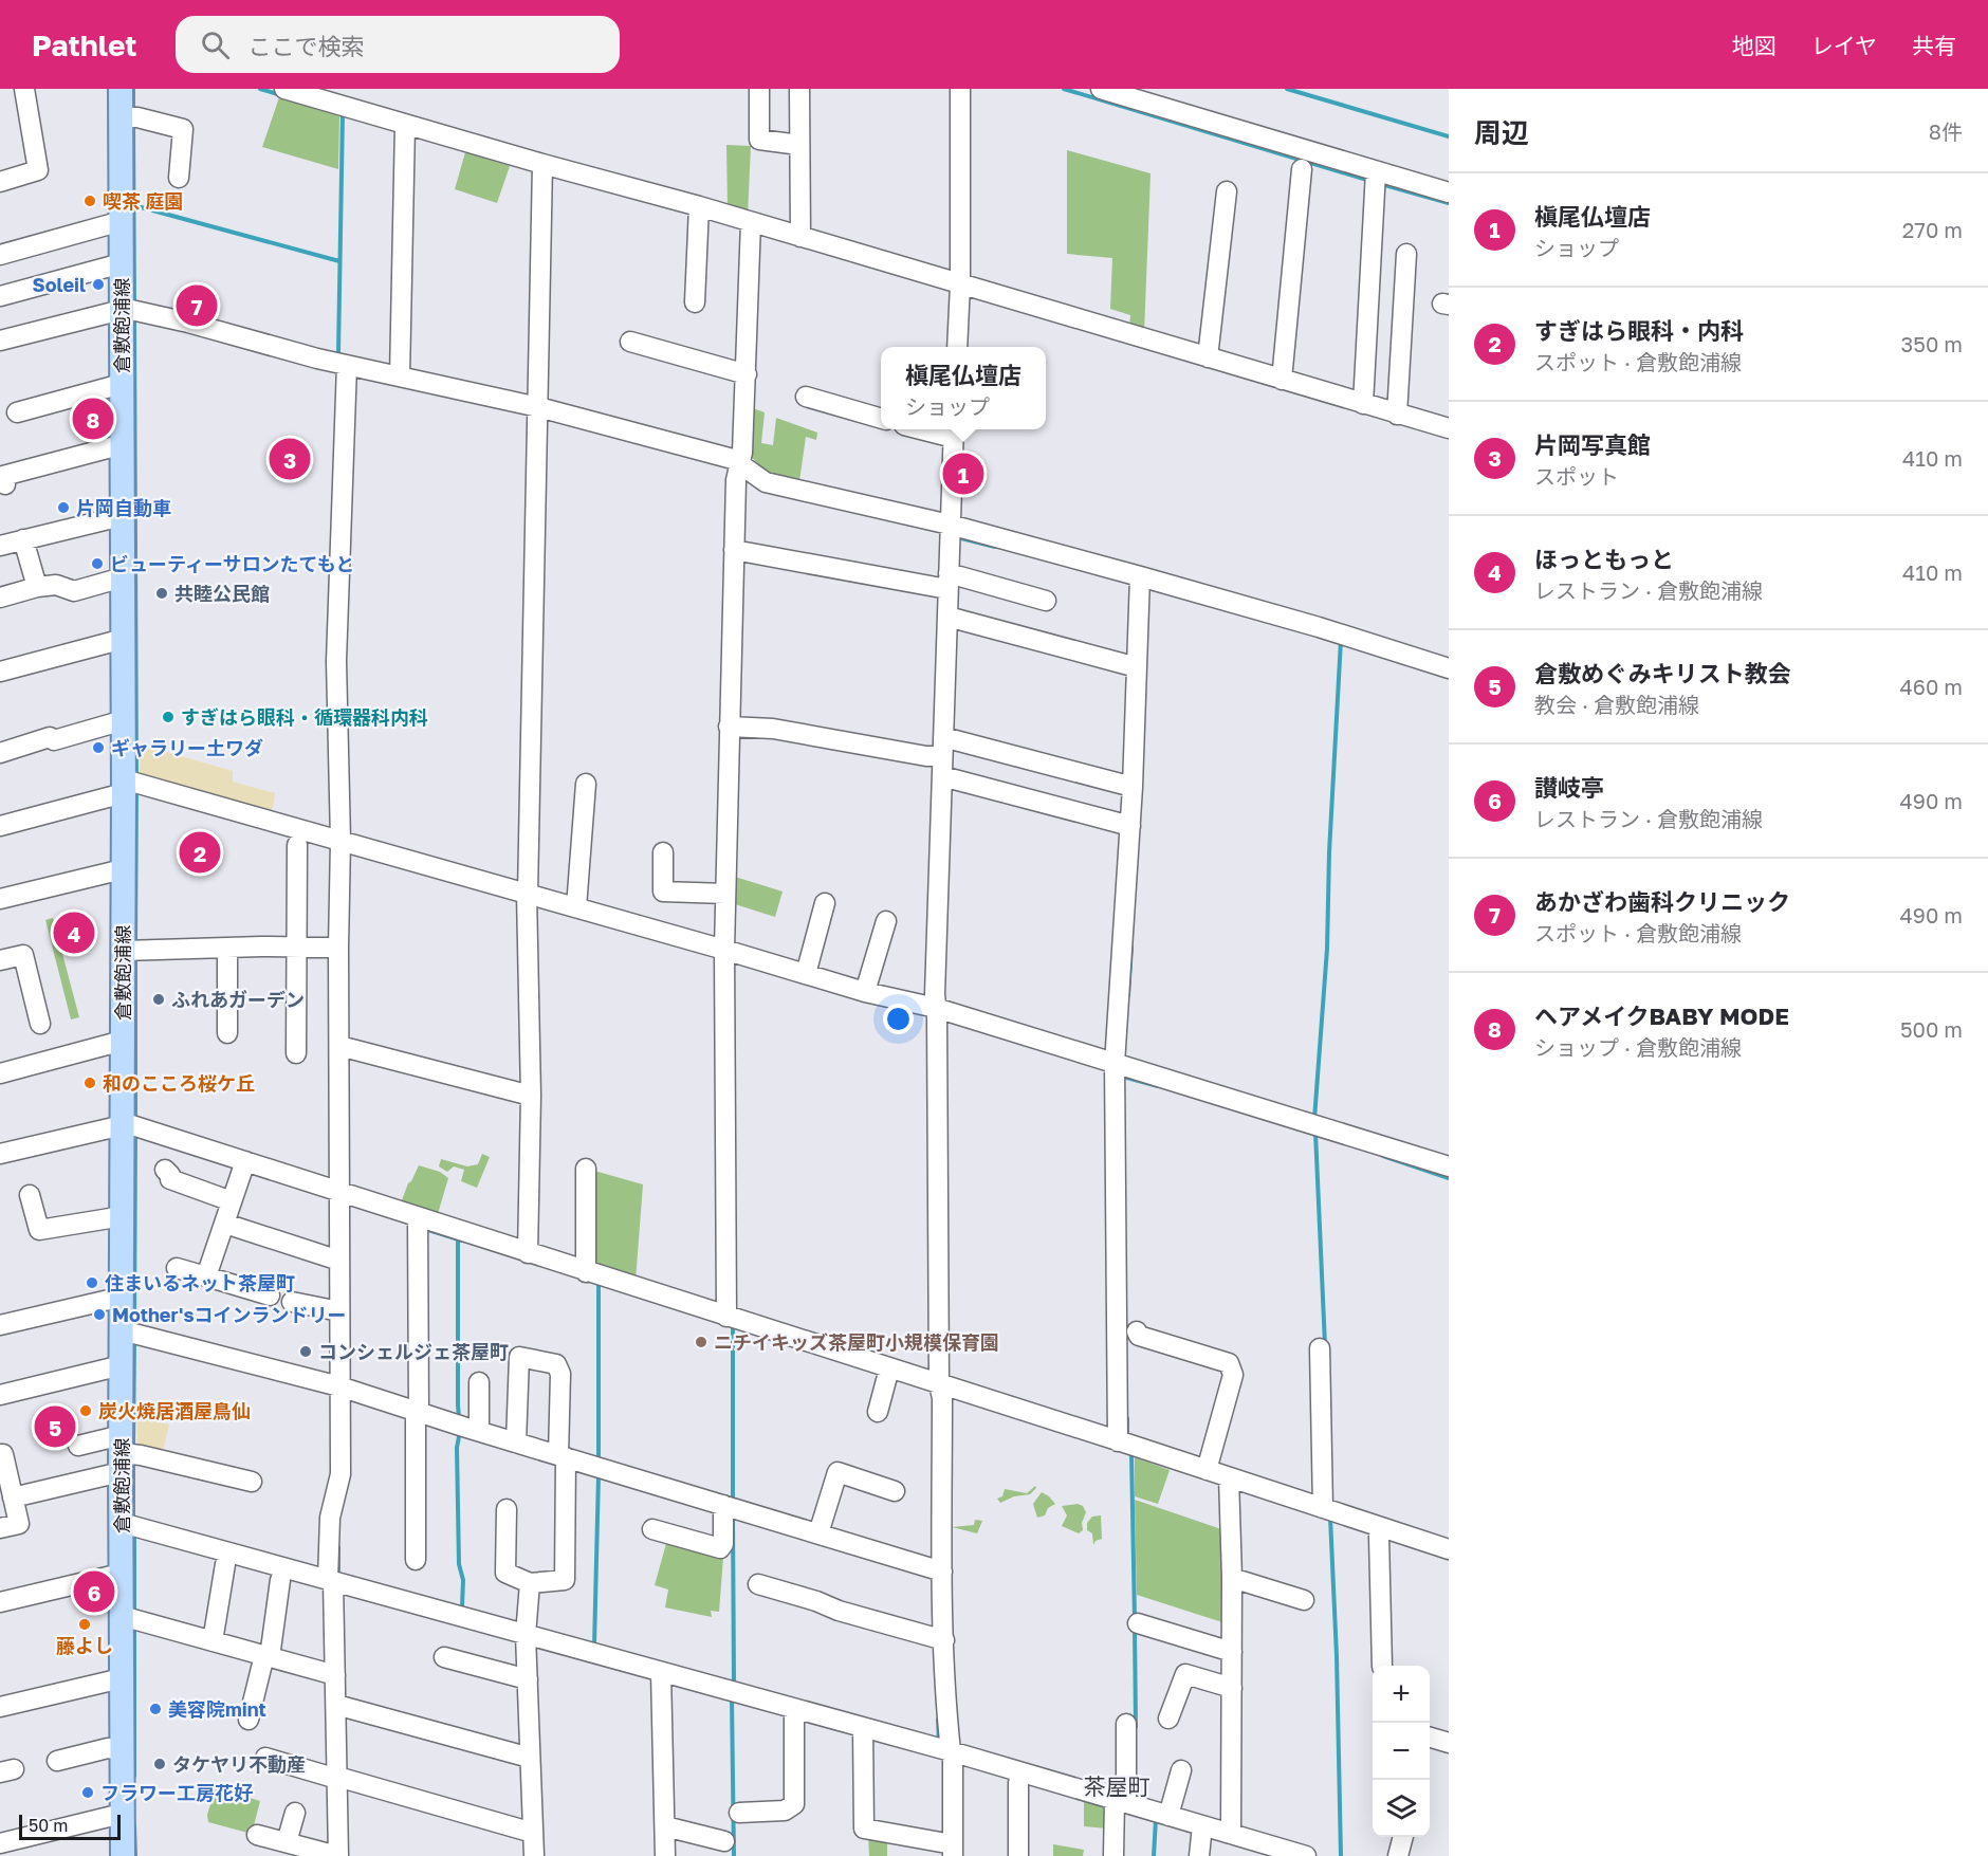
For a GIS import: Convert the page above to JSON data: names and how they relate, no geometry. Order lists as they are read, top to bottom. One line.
{"streets":{"main road":["倉敷飽浦線"]},"districts":["茶屋町"],"places":["喫茶 庭園","Soleil","片岡自動車","ビューティーサロンたてもと","共睦公民館","すぎはら眼科・循環器科内科","ギャラリー土ワダ","ふれあガーデン","和のこころ桜ケ丘","住まいるネット茶屋町","Mother'sコインランドリー","ニチイキッズ茶屋町小規模保育園","コンシェルジェ茶屋町","炭火焼居酒屋鳥仙","藤よし","美容院mint","タケヤリ不動産","フラワー工房花好"],"scale_bar":"50 m","page":{"header":"Pathlet","search":"ここで検索","nav":["地図","レイヤ","共有"],"heading":["周辺","8件"],"list":[{"mark":"1","name":"槇尾仏壇店","note":"ショップ","value":"270 m"},{"mark":"2","name":"すぎはら眼科・内科","note":"スポット · 倉敷飽浦線","value":"350 m"},{"mark":"3","name":"片岡写真館","note":"スポット","value":"410 m"},{"mark":"4","name":"ほっともっと","note":"レストラン · 倉敷飽浦線","value":"410 m"},{"mark":"5","name":"倉敷めぐみキリスト教会","note":"教会 · 倉敷飽浦線","value":"460 m"},{"mark":"6","name":"讃岐亭","note":"レストラン · 倉敷飽浦線","value":"490 m"},{"mark":"7","name":"あかざわ歯科クリニック","note":"スポット · 倉敷飽浦線","value":"490 m"},{"mark":"8","name":"ヘアメイクBABY MODE","note":"ショップ · 倉敷飽浦線","value":"500 m"}],"pins":["7","8","3","1","2","4","5","6"],"popup":["槇尾仏壇店","ショップ"],"map_buttons":["+","−"],"scale":"50 m"}}
